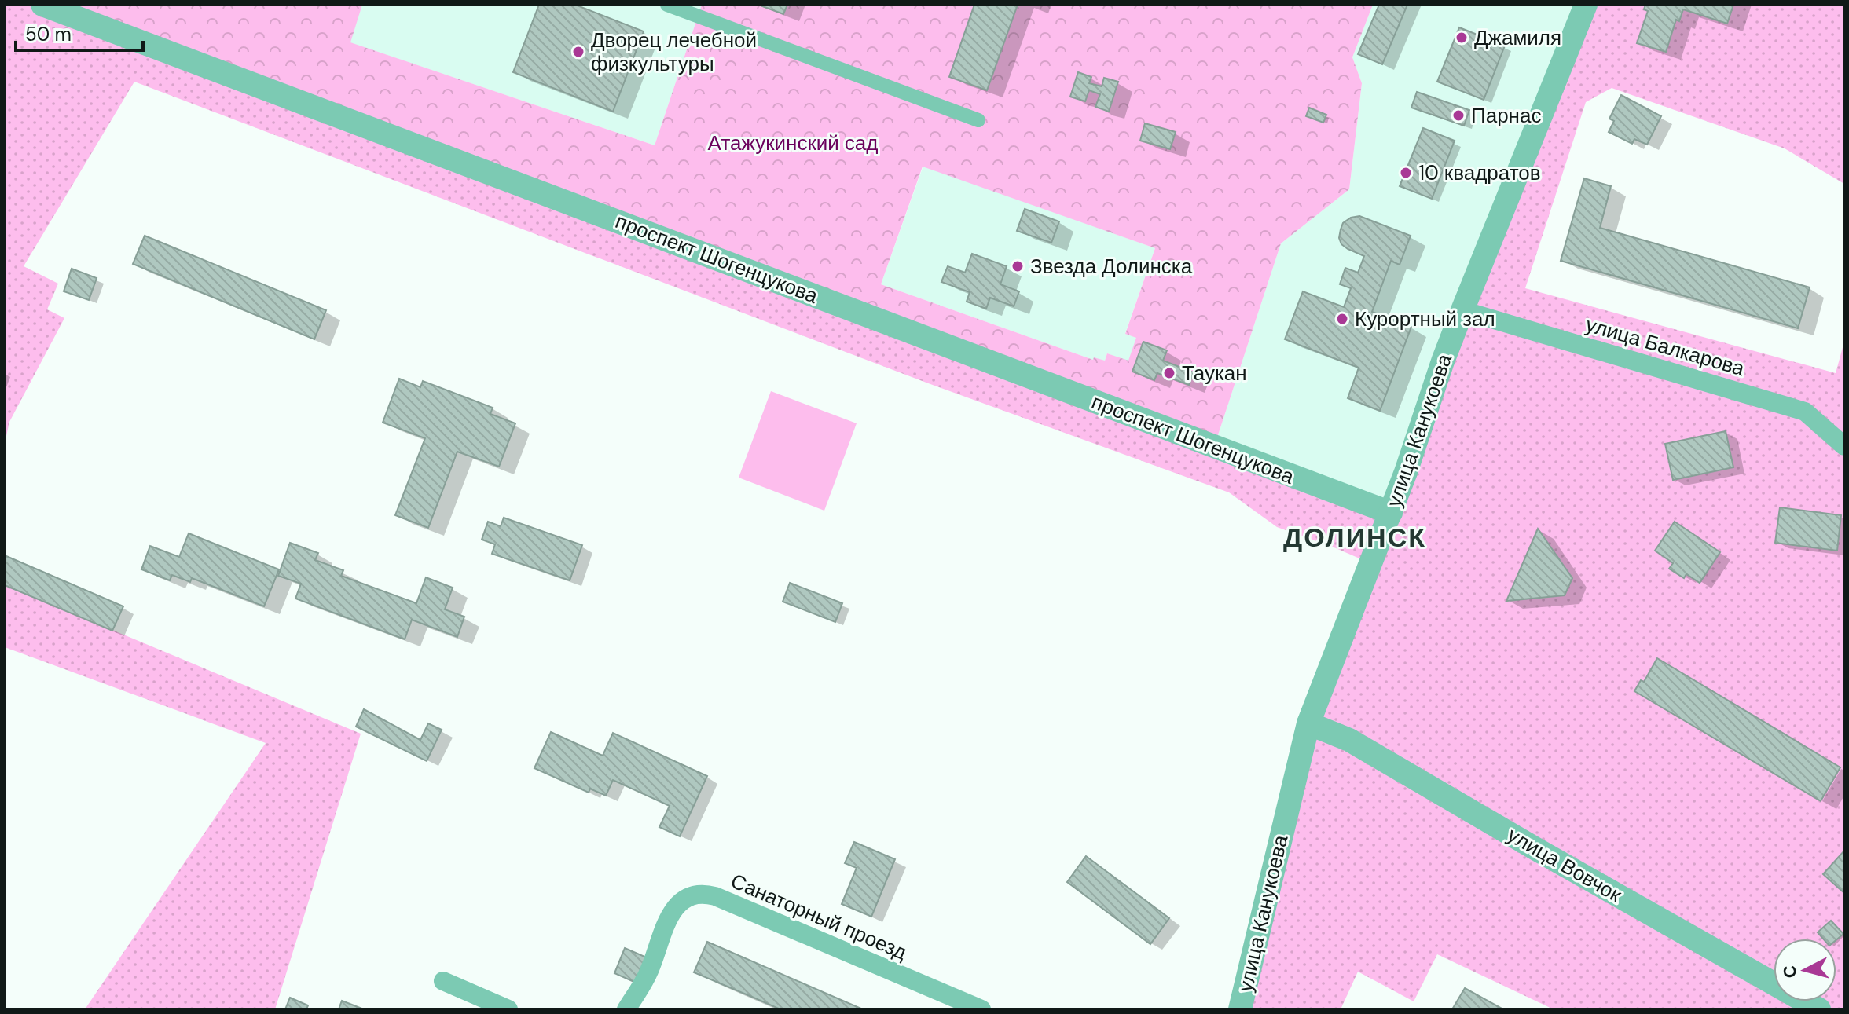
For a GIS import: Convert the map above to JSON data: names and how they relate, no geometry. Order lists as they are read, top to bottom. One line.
{"streets":{"street":["проспект Шогенцукова","улица Балкарова","улица Канукоева","улица Вовчок","Санаторный проезд"]},"crossings":[["проспект Шогенцукова","улица Канукоева"],["улица Балкарова","улица Канукоева"],["улица Канукоева","улица Вовчок"]],"districts":["ДОЛИНСК"],"parks":["Атажукинский сад"],"places":["Джамиля","Дворец лечебной физкультуры","Парнас","10 квадратов","Звезда Долинска","Курортный зал","Таукан"],"scale_bar":"50 m","north":"left"}
